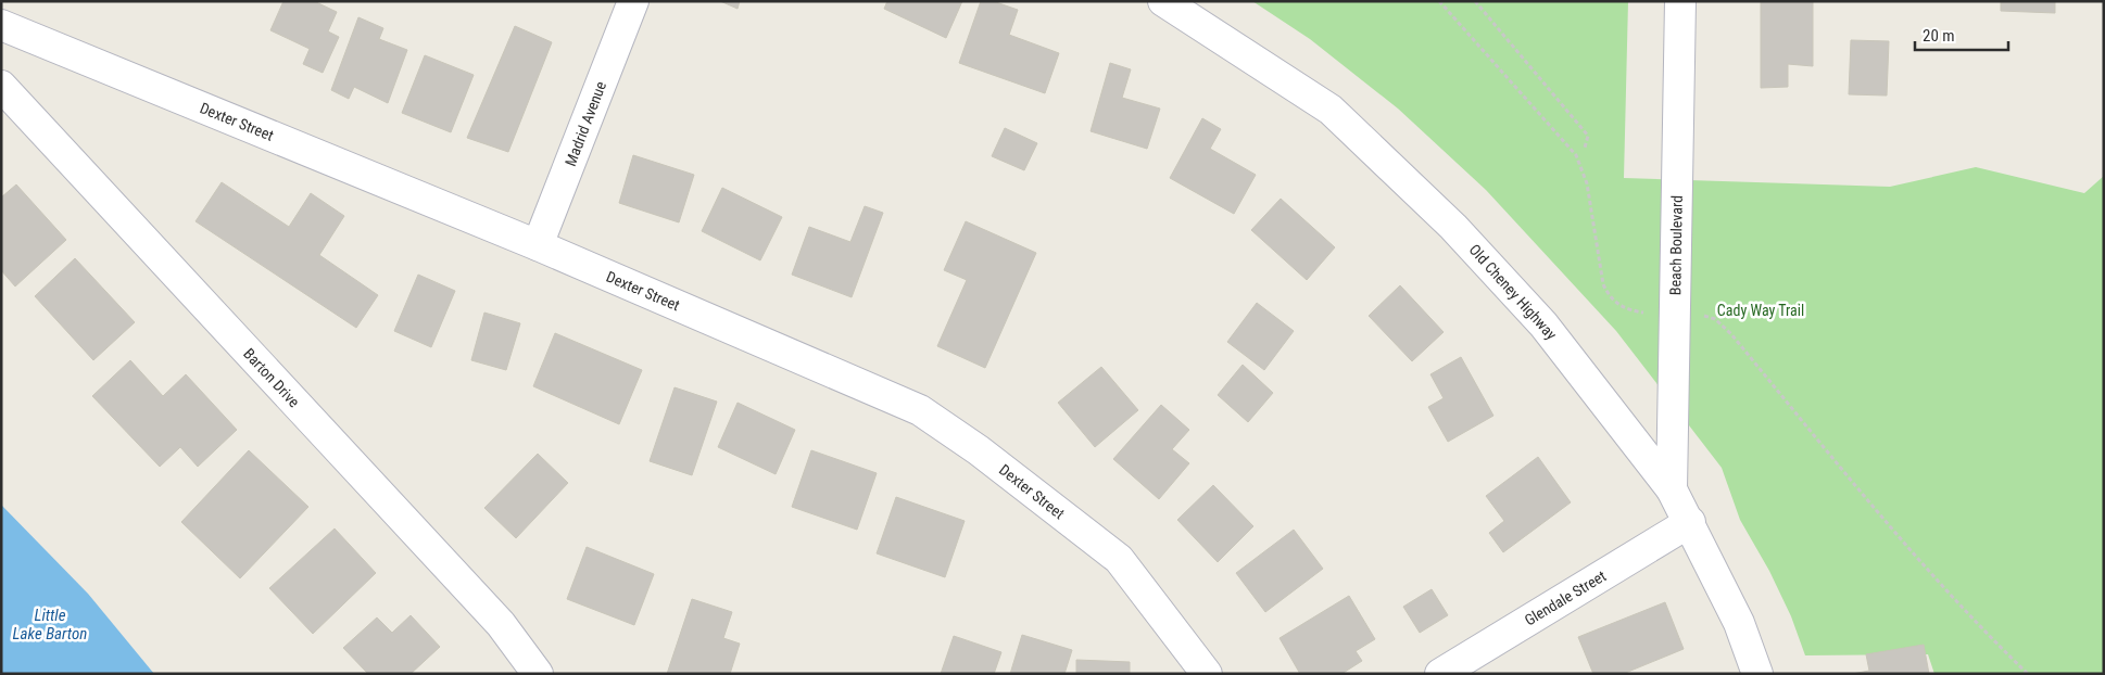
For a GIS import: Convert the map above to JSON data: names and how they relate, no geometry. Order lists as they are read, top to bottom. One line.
{"streets":{"street":["Dexter Street","Madrid Avenue","Beach Boulevard","Old Cheney Highway","Barton Drive","Glendale Street"]},"crossings":[["Dexter Street","Madrid Avenue"],["Beach Boulevard","Old Cheney Highway"],["Old Cheney Highway","Glendale Street"]],"water":["Little Lake Barton"],"parks":["Cady Way Trail"],"scale_bar":"20 m"}
